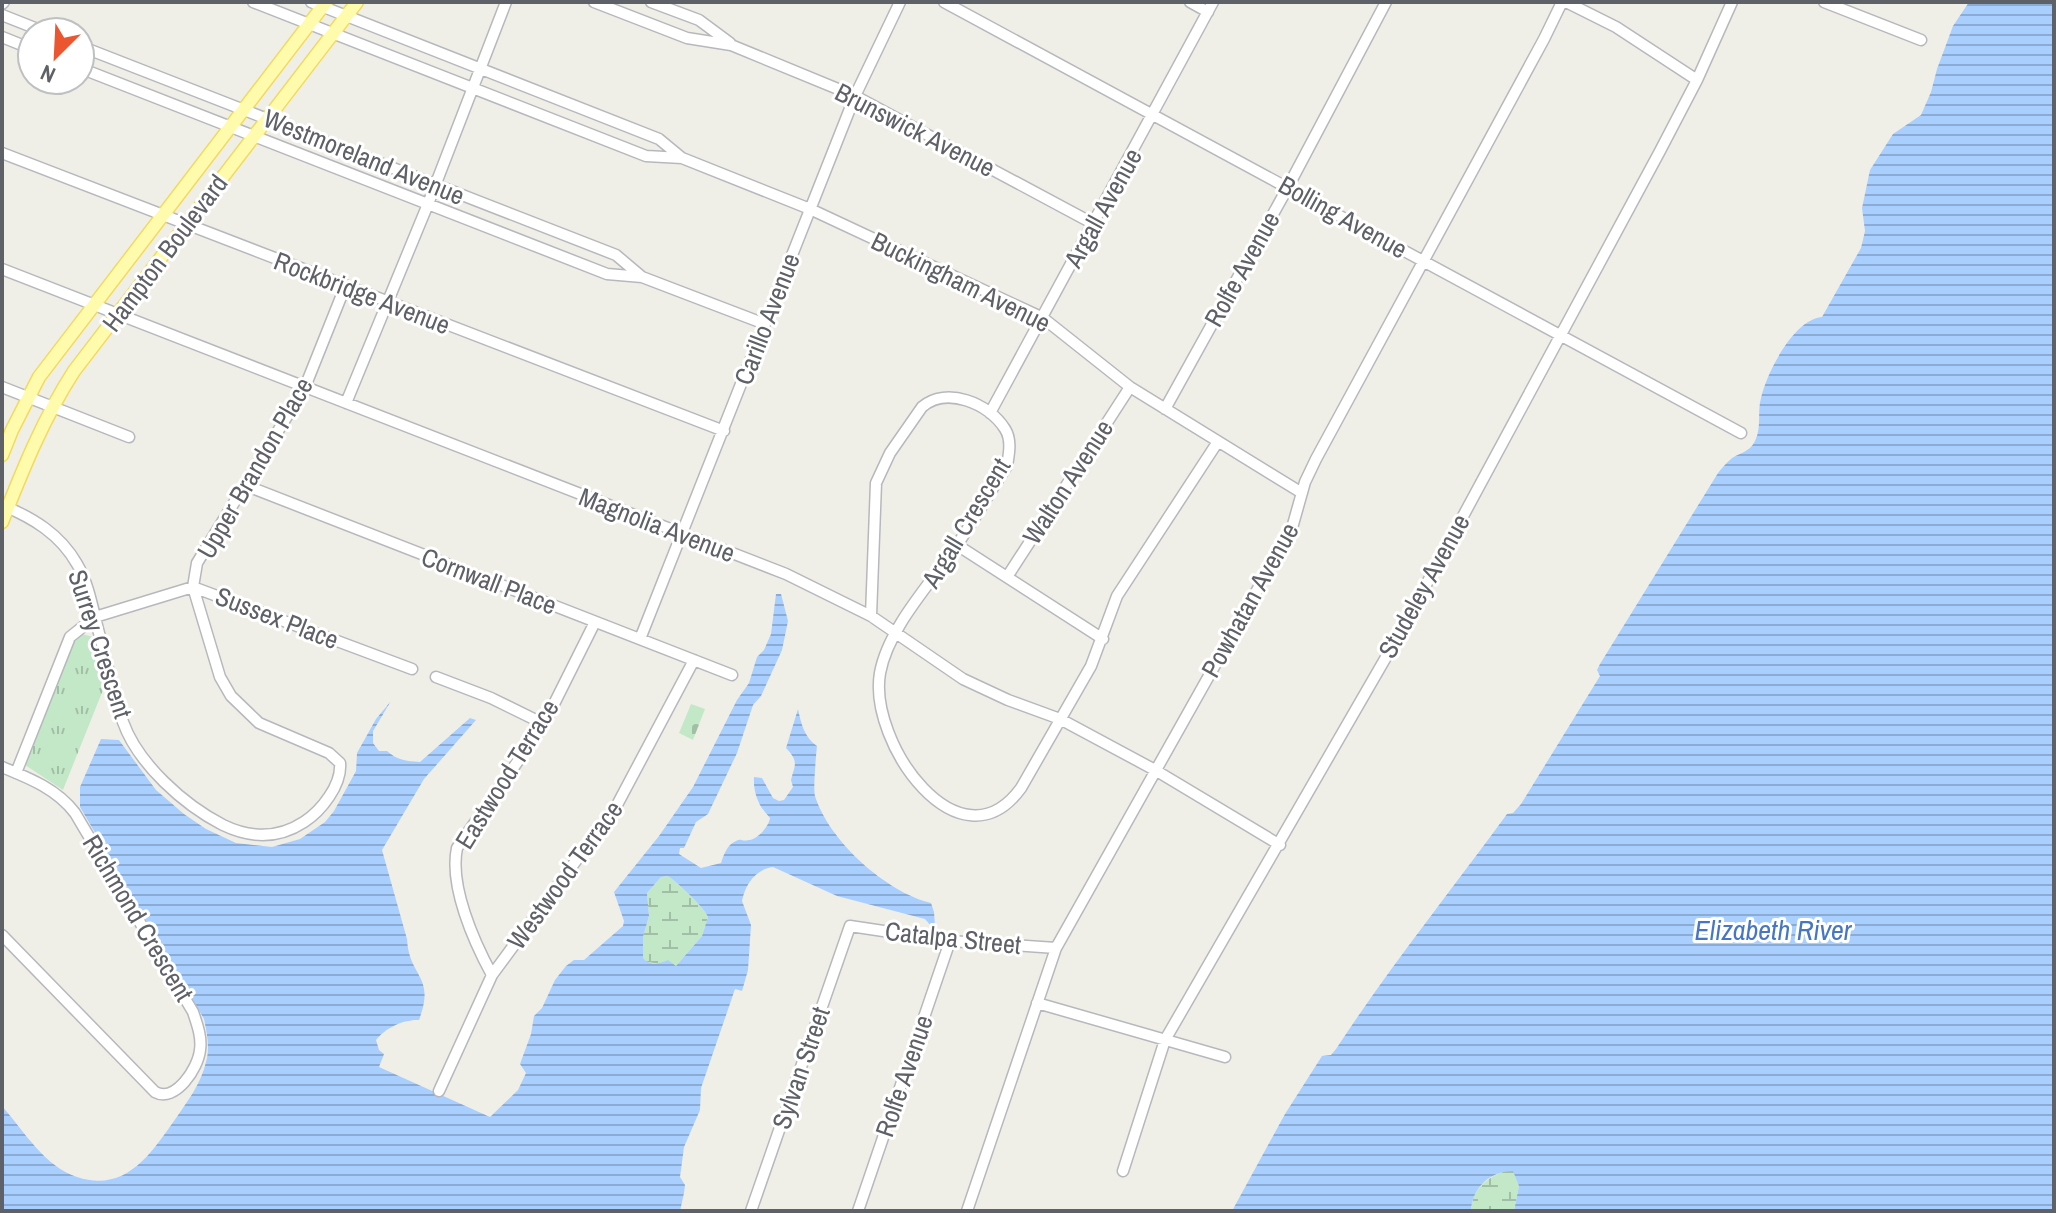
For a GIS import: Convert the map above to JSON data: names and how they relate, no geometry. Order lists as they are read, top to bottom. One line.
{"streets":{"main road":["Hampton Boulevard"],"street":["Brunswick Avenue","Westmoreland Avenue","Argall Avenue","Bolling Avenue","Rolfe Avenue","Buckingham Avenue","Rockbridge Avenue","Carillo Avenue","Upper Brandon Place","Walton Avenue","Argall Crescent","Magnolia Avenue","Cornwall Place","Studeley Avenue","Powhatan Avenue","Sussex Place","Surrey Crescent","Eastwood Terrace","Westwood Terrace","Richmond Crescent","Catalpa Street","Sylvan Street"]},"crossings":[["Brunswick Avenue","Argall Avenue"],["Brunswick Avenue","Carillo Avenue"],["Westmoreland Avenue","Hampton Boulevard"],["Westmoreland Avenue","Carillo Avenue"],["Westmoreland Avenue","Upper Brandon Place"],["Argall Avenue","Bolling Avenue"],["Argall Avenue","Buckingham Avenue"],["Argall Avenue","Argall Crescent"],["Bolling Avenue","Rolfe Avenue"],["Bolling Avenue","Studeley Avenue"],["Bolling Avenue","Powhatan Avenue"],["Hampton Boulevard","Buckingham Avenue"],["Hampton Boulevard","Rockbridge Avenue"],["Hampton Boulevard","Magnolia Avenue"],["Hampton Boulevard","Surrey Crescent"],["Rolfe Avenue","Buckingham Avenue"],["Rolfe Avenue","Catalpa Street"],["Buckingham Avenue","Carillo Avenue"],["Buckingham Avenue","Upper Brandon Place"],["Buckingham Avenue","Walton Avenue"],["Buckingham Avenue","Powhatan Avenue"],["Rockbridge Avenue","Carillo Avenue"],["Rockbridge Avenue","Upper Brandon Place"],["Carillo Avenue","Magnolia Avenue"],["Carillo Avenue","Cornwall Place"],["Upper Brandon Place","Magnolia Avenue"],["Upper Brandon Place","Cornwall Place"],["Upper Brandon Place","Sussex Place"],["Upper Brandon Place","Surrey Crescent"],["Argall Crescent","Magnolia Avenue"],["Magnolia Avenue","Studeley Avenue"],["Magnolia Avenue","Powhatan Avenue"],["Cornwall Place","Eastwood Terrace"],["Cornwall Place","Westwood Terrace"],["Powhatan Avenue","Catalpa Street"],["Sussex Place","Surrey Crescent"],["Eastwood Terrace","Westwood Terrace"],["Catalpa Street","Sylvan Street"]],"water":["Elizabeth River"],"north":"bottom left"}
